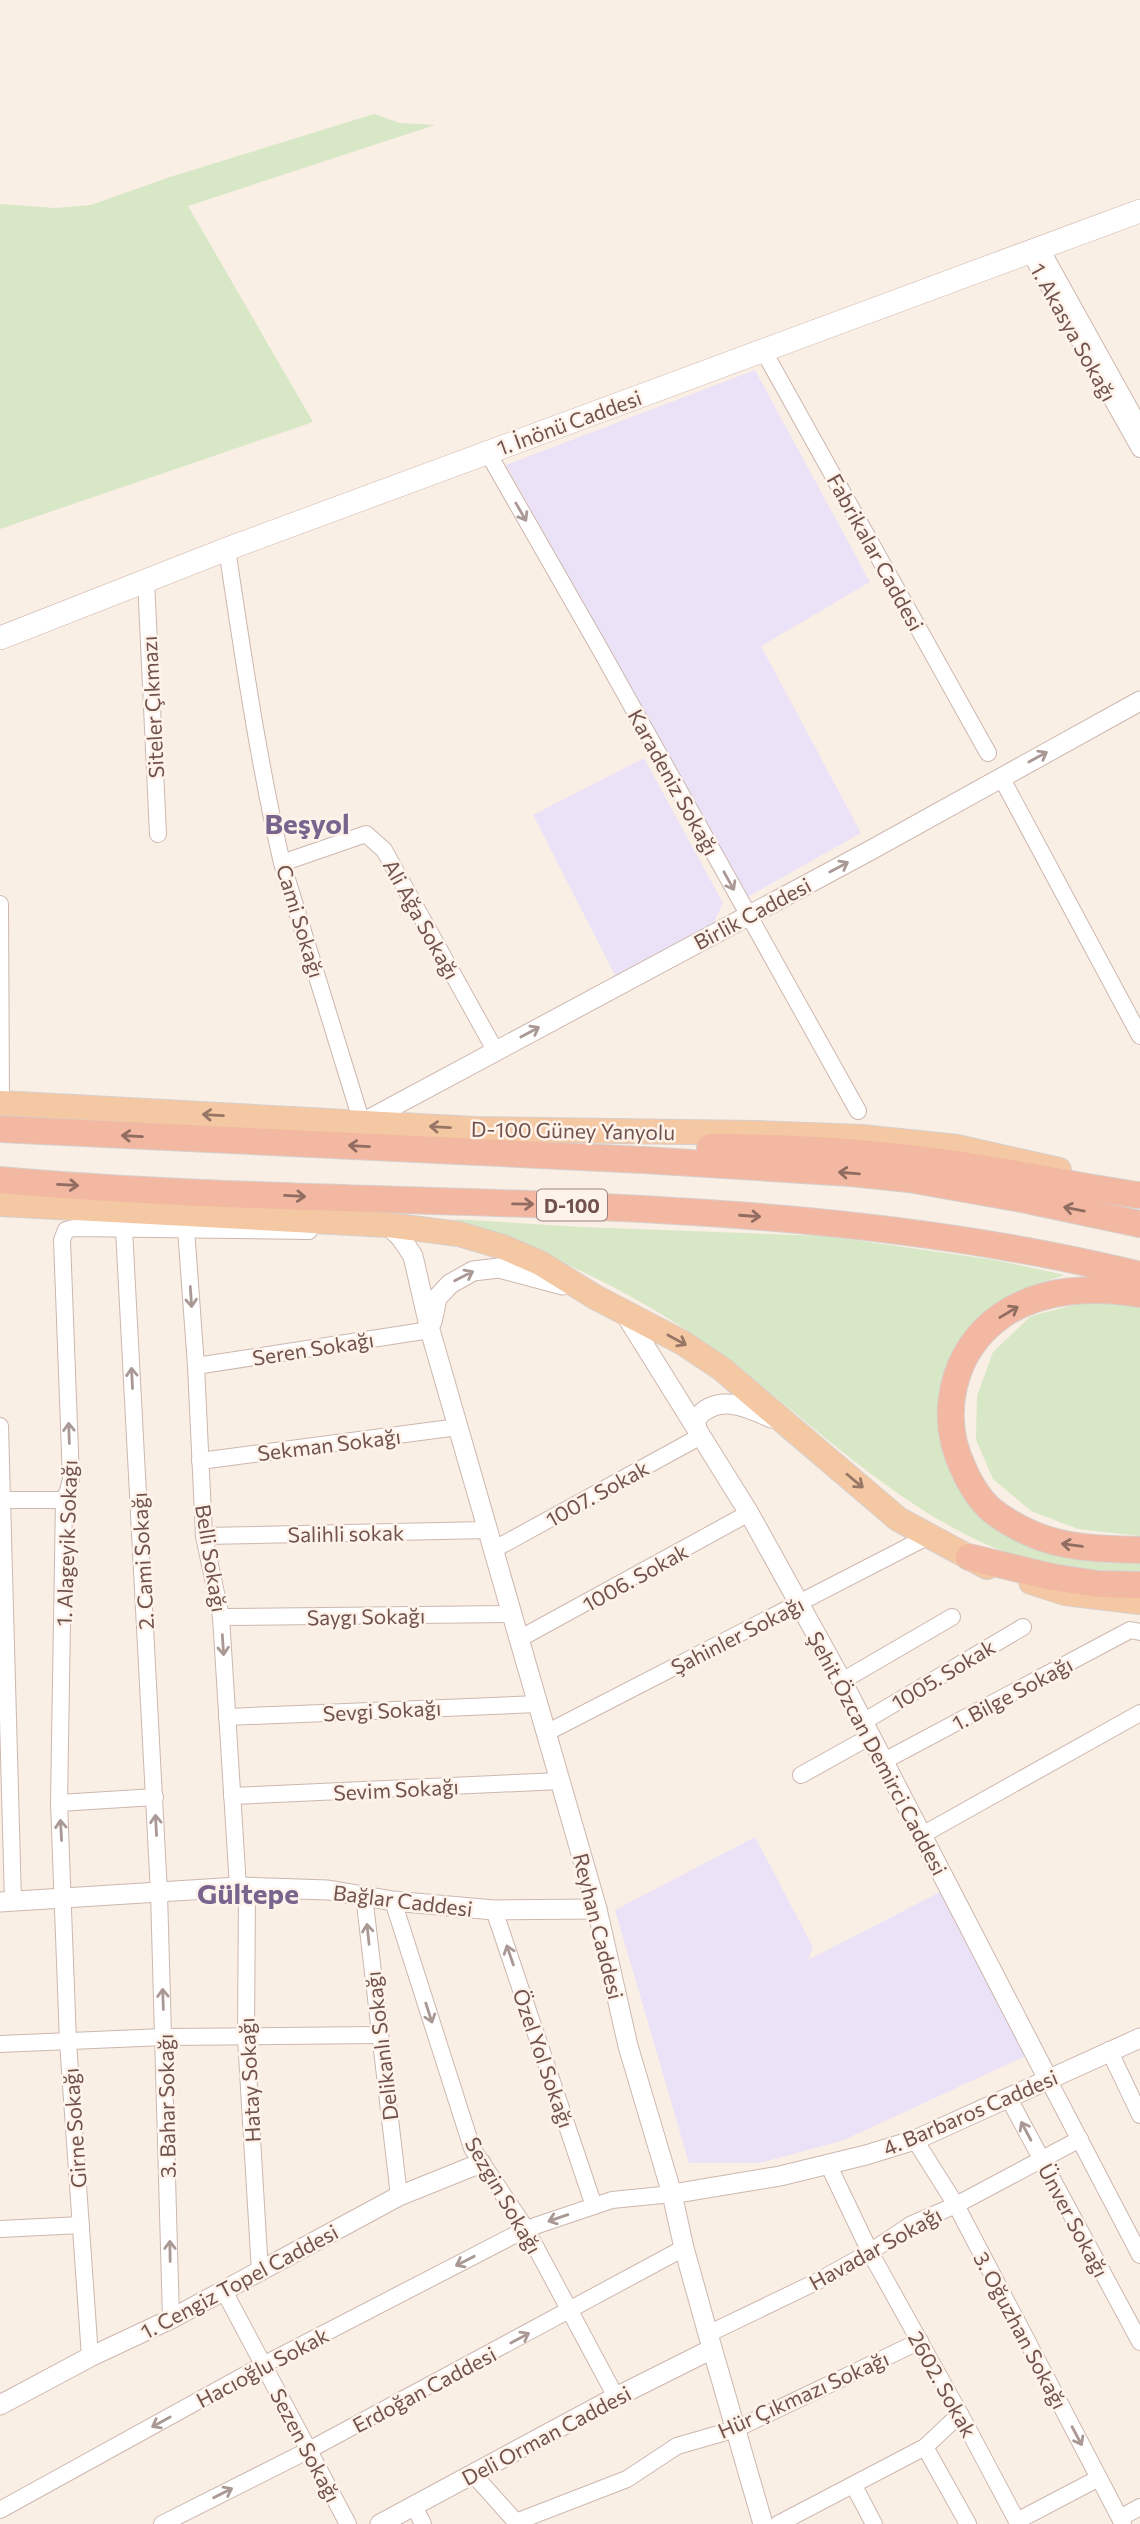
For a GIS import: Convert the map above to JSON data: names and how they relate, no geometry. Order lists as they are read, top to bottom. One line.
{"streets":{"highway":["D-100"],"main road":["1. İnönü Caddesi","D-100 Güney Yanyolu"],"street":["1. Akasya Sokağı","Fabrikalar Caddesi","Siteler Çıkmazı","Karadeniz Sokağı","Birlik Caddesi","Ali Ağa Sokağı","Cami Sokağı","Seren Sokağı","Sekman Sokağı","1007. Sokak","Salihli sokak","1. Alageyik Sokağı","Belli Sokağı","2. Cami Sokağı","1006. Sokak","Saygı Sokağı","Şahinler Sokağı","1005. Sokak","1. Bilge Sokağı","Sevgi Sokağı","Şehit Özcan Demirci Caddesi","Sevim Sokağı","Bağlar Caddesi","Reyhan Caddesi","Delikanlı Sokağı","Özel Yol Sokağı","Hatay Sokağı","3. Bahar Sokağı","4. Barbaros Caddesi","Girne Sokağı","Sezgin Sokağı","Ünver Sokağı","Havadar Sokağı","1. Cengiz Topel Caddesi","3. Oğuzhan Sokağı","Hacıoğlu Sokak","2602. Sokak","Erdoğan Caddesi","Hür Çıkmazı Sokağı","Deli Orman Caddesi","Sezen Sokağı"]},"crossings":[["1. Akasya Sokağı","1. İnönü Caddesi"],["1. İnönü Caddesi","Fabrikalar Caddesi"],["1. İnönü Caddesi","Siteler Çıkmazı"],["1. İnönü Caddesi","Karadeniz Sokağı"],["1. İnönü Caddesi","Cami Sokağı"],["Karadeniz Sokağı","Birlik Caddesi"],["Birlik Caddesi","Ali Ağa Sokağı"],["Birlik Caddesi","Cami Sokağı"],["Birlik Caddesi","D-100 Güney Yanyolu"],["Ali Ağa Sokağı","Cami Sokağı"],["Cami Sokağı","D-100 Güney Yanyolu"],["Seren Sokağı","Belli Sokağı"],["Seren Sokağı","Reyhan Caddesi"],["Sekman Sokağı","Belli Sokağı"],["Sekman Sokağı","Reyhan Caddesi"],["1007. Sokak","Şehit Özcan Demirci Caddesi"],["1007. Sokak","Reyhan Caddesi"],["Salihli sokak","Belli Sokağı"],["Salihli sokak","Reyhan Caddesi"],["1. Alageyik Sokağı","2. Cami Sokağı"],["1. Alageyik Sokağı","Bağlar Caddesi"],["1. Alageyik Sokağı","Girne Sokağı"],["Belli Sokağı","Saygı Sokağı"],["Belli Sokağı","Sevgi Sokağı"],["Belli Sokağı","Sevim Sokağı"],["Belli Sokağı","Bağlar Caddesi"],["Belli Sokağı","Hatay Sokağı"],["2. Cami Sokağı","Bağlar Caddesi"],["2. Cami Sokağı","3. Bahar Sokağı"],["1006. Sokak","Şehit Özcan Demirci Caddesi"],["1006. Sokak","Reyhan Caddesi"],["Saygı Sokağı","Reyhan Caddesi"],["Şahinler Sokağı","Şehit Özcan Demirci Caddesi"],["Şahinler Sokağı","Reyhan Caddesi"],["1005. Sokak","Şehit Özcan Demirci Caddesi"],["1. Bilge Sokağı","Şehit Özcan Demirci Caddesi"],["Sevgi Sokağı","Reyhan Caddesi"],["Şehit Özcan Demirci Caddesi","4. Barbaros Caddesi"],["Sevim Sokağı","Reyhan Caddesi"],["Bağlar Caddesi","Reyhan Caddesi"],["Bağlar Caddesi","Delikanlı Sokağı"],["Bağlar Caddesi","Özel Yol Sokağı"],["Bağlar Caddesi","Hatay Sokağı"],["Bağlar Caddesi","3. Bahar Sokağı"],["Bağlar Caddesi","Girne Sokağı"],["Bağlar Caddesi","Sezgin Sokağı"],["Reyhan Caddesi","4. Barbaros Caddesi"],["Reyhan Caddesi","Havadar Sokağı"],["Reyhan Caddesi","Hacıoğlu Sokak"],["Reyhan Caddesi","Erdoğan Caddesi"],["Reyhan Caddesi","Hür Çıkmazı Sokağı"],["Reyhan Caddesi","Deli Orman Caddesi"],["Delikanlı Sokağı","1. Cengiz Topel Caddesi"],["Özel Yol Sokağı","Hacıoğlu Sokak"],["Hatay Sokağı","1. Cengiz Topel Caddesi"],["3. Bahar Sokağı","1. Cengiz Topel Caddesi"],["4. Barbaros Caddesi","Ünver Sokağı"],["4. Barbaros Caddesi","3. Oğuzhan Sokağı"],["4. Barbaros Caddesi","Hacıoğlu Sokak"],["4. Barbaros Caddesi","2602. Sokak"],["Girne Sokağı","1. Cengiz Topel Caddesi"],["Sezgin Sokağı","1. Cengiz Topel Caddesi"],["Sezgin Sokağı","Hacıoğlu Sokak"],["Sezgin Sokağı","Erdoğan Caddesi"],["Sezgin Sokağı","Deli Orman Caddesi"],["Ünver Sokağı","Havadar Sokağı"],["Havadar Sokağı","3. Oğuzhan Sokağı"],["Havadar Sokağı","2602. Sokak"],["Havadar Sokağı","Deli Orman Caddesi"],["1. Cengiz Topel Caddesi","Sezen Sokağı"],["3. Oğuzhan Sokağı","2602. Sokak"],["Hacıoğlu Sokak","Sezen Sokağı"],["2602. Sokak","Hür Çıkmazı Sokağı"],["Erdoğan Caddesi","Sezen Sokağı"],["Hür Çıkmazı Sokağı","Deli Orman Caddesi"]],"one_way":["Karadeniz Sokağı","Birlik Caddesi","Belli Sokağı","Delikanlı Sokağı","Özel Yol Sokağı","3. Bahar Sokağı","Sezgin Sokağı","Hacıoğlu Sokak","Erdoğan Caddesi"],"districts":["Beşyol","Gültepe"]}
